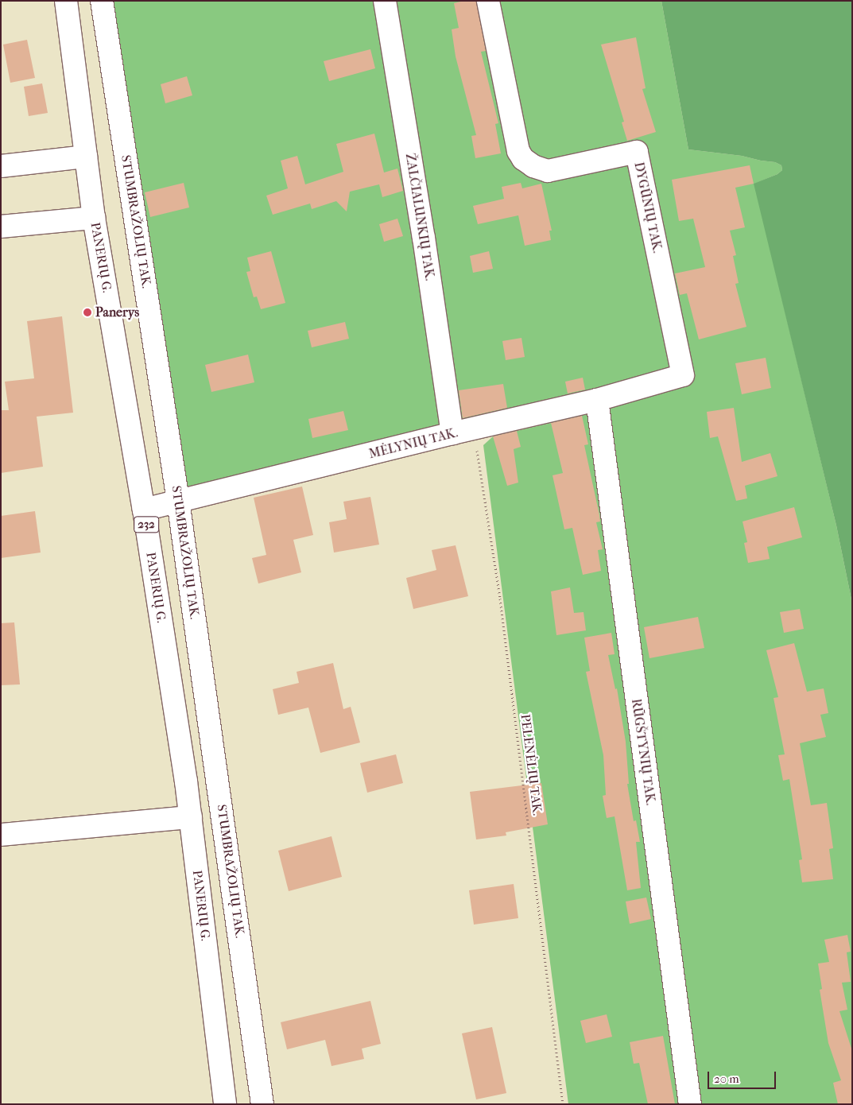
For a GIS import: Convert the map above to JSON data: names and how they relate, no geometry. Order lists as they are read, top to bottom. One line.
{"streets":{"street":["DYGŪNIŲ TAK.","ŽALČIALUNKIŲ TAK.","STUMBRAŽOLIŲ TAK.","PANERIŲ G.","MĖLYNIŲ TAK.","232","RŪGŠTYNIŲ TAK."],"path":["PELENĖLIŲ TAK."]},"crossings":[["DYGŪNIŲ TAK.","MĖLYNIŲ TAK."],["ŽALČIALUNKIŲ TAK.","MĖLYNIŲ TAK."],["STUMBRAŽOLIŲ TAK.","MĖLYNIŲ TAK."],["PANERIŲ G.","MĖLYNIŲ TAK."],["MĖLYNIŲ TAK.","RŪGŠTYNIŲ TAK."],["MĖLYNIŲ TAK.","PELENĖLIŲ TAK."]],"places":["Panerys"],"scale_bar":"20 m"}
